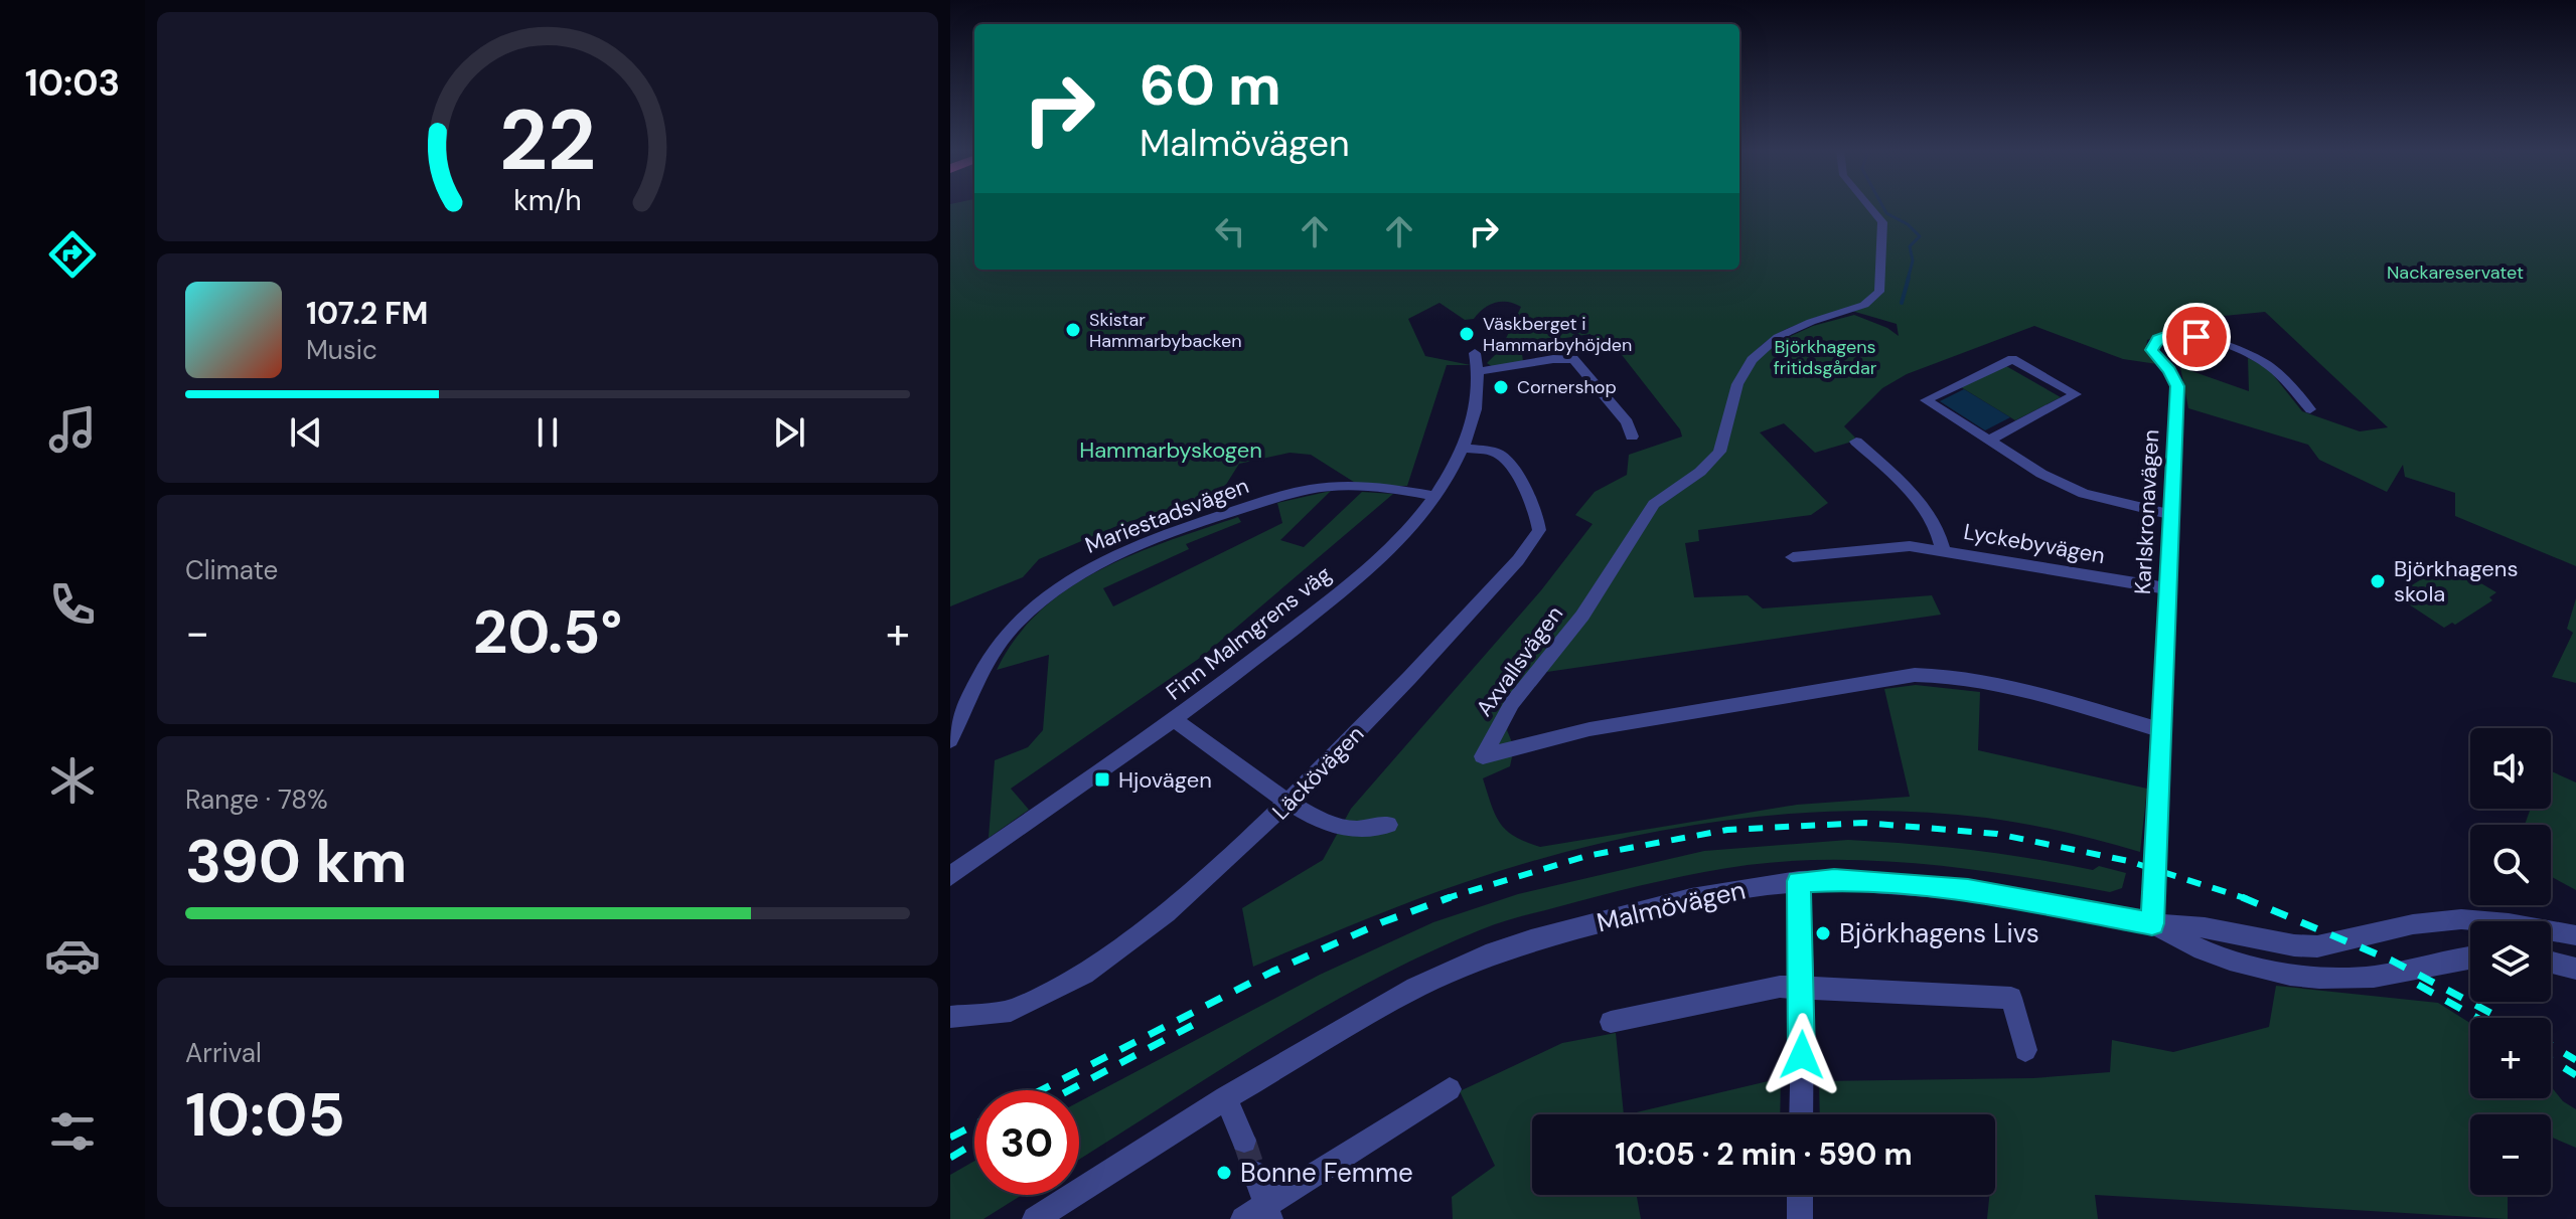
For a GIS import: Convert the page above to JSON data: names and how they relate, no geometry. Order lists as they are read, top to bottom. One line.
{"streets":{"street":["Karlskronavägen","Mariestadsvägen","Lyckebyvägen","Finn Malmgrens väg","Axvallsvägen","Läckövägen","Malmövägen"]},"crossings":[["Karlskronavägen","Lyckebyvägen"],["Karlskronavägen","Axvallsvägen"],["Karlskronavägen","Malmövägen"],["Mariestadsvägen","Finn Malmgrens väg"],["Finn Malmgrens väg","Läckövägen"]],"parks":["Nackareservatet","Björkhagens fritidsgårdar","Hammarbyskogen"],"places":{"other":["Skistar Hammarbybacken","Väskberget i Hammarbyhöjden","Cornershop","Björkhagens skola","Björkhagens Livs","Bonne Femme"],"transit":["Hjovägen"]},"page":{"tabs":"10:03","turn":["60 m","Malmövägen"],"song":["107.2 FM","Music"],"tile":["Climate",["Range · 78%","390 km"],["Arrival","10:05"]],"heat":["−","20.5°","+"],"map_buttons":["+","−"],"limit":"30","trip":"10:05 · 2 min · 590 m","gauge":["22","km/h"]}}
